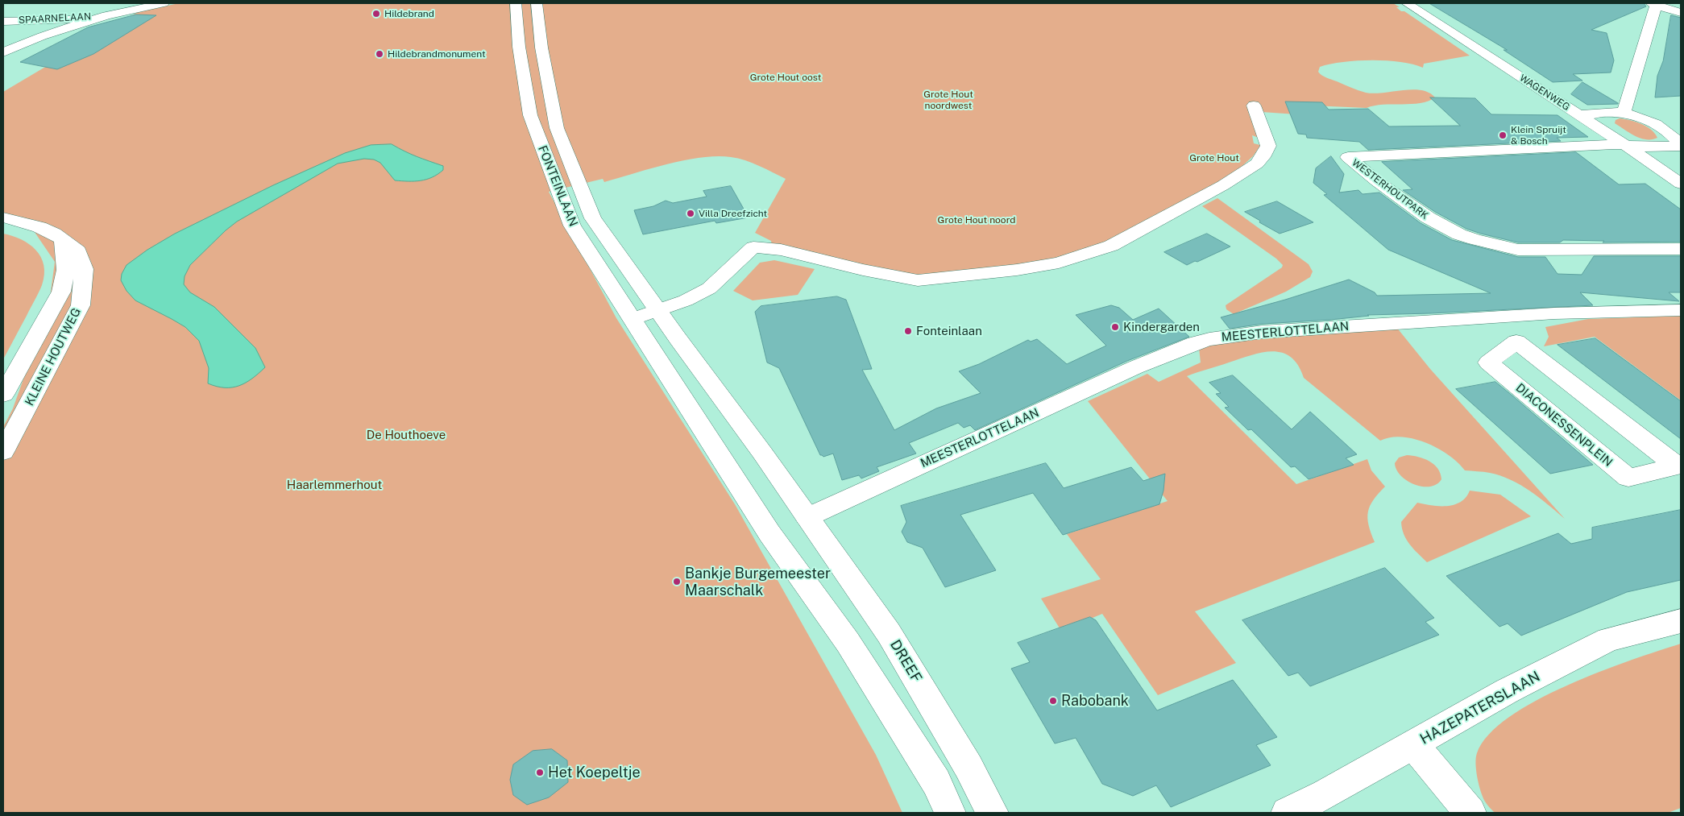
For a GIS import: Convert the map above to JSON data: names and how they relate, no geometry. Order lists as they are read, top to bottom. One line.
{"streets":{"street":["SPAARNELAAN","WAGENWEG","FONTEINLAAN","WESTERHOUTPARK","MEESTERLOTTELAAN","KLEINE HOUTWEG","DIACONESSENPLEIN","DREEF","HAZEPATERSLAAN"]},"crossings":[["WAGENWEG","WESTERHOUTPARK"],["FONTEINLAAN","MEESTERLOTTELAAN"],["FONTEINLAAN","DREEF"],["MEESTERLOTTELAAN","DIACONESSENPLEIN"],["MEESTERLOTTELAAN","DREEF"]],"parks":["Grote Hout oost","Grote Hout noordwest","Grote Hout","Grote Hout noord","De Houthoeve","Haarlemmerhout"],"places":["Hildebrand","Hildebrandmonument","Klein Spruijt & Bosch","Villa Dreefzicht","Kindergarden","Fonteinlaan","Bankje Burgemeester Maarschalk","Rabobank","Het Koepeltje"]}
